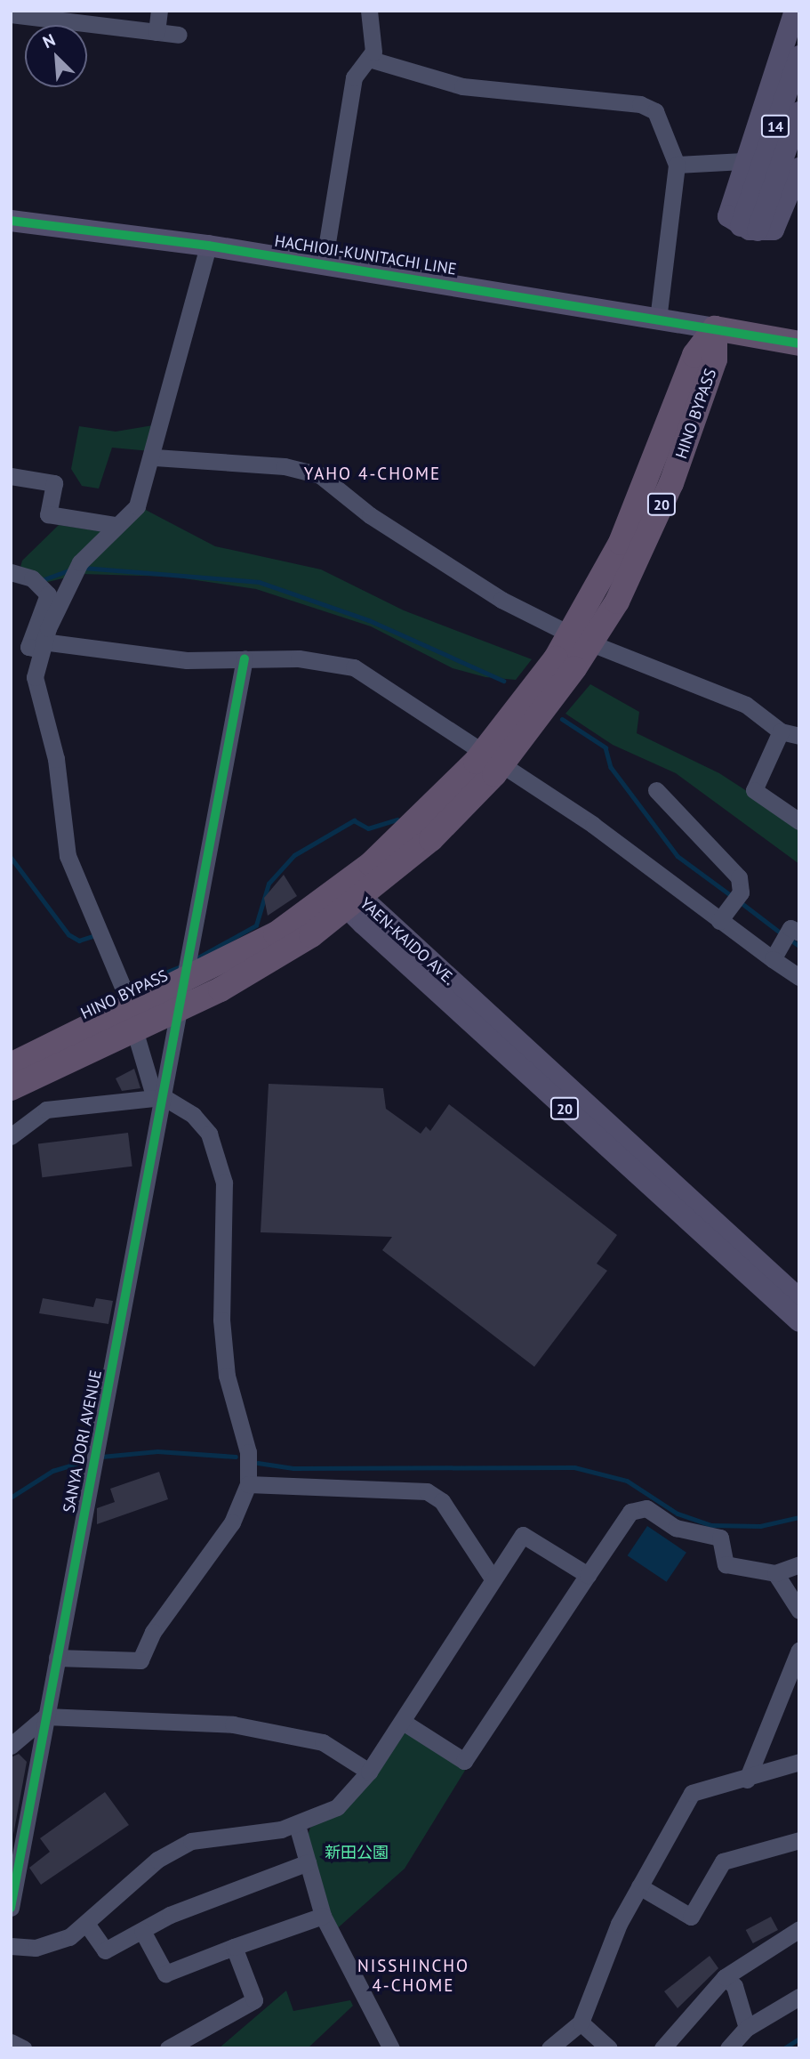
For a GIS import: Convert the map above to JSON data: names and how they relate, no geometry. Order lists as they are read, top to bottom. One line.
{"streets":{"highway":["HINO BYPASS","20"],"main road":["14","HACHIOJI-KUNITACHI LINE","YAEN-KAIDO AVE."],"street":["SANYA DORI AVENUE"]},"crossings":[["HACHIOJI-KUNITACHI LINE","HINO BYPASS"],["HINO BYPASS","YAEN-KAIDO AVE."],["HINO BYPASS","SANYA DORI AVENUE"]],"districts":["YAHO 4-CHOME","NISSHINCHO 4-CHOME"],"parks":["新田公園"],"north":"top left"}
